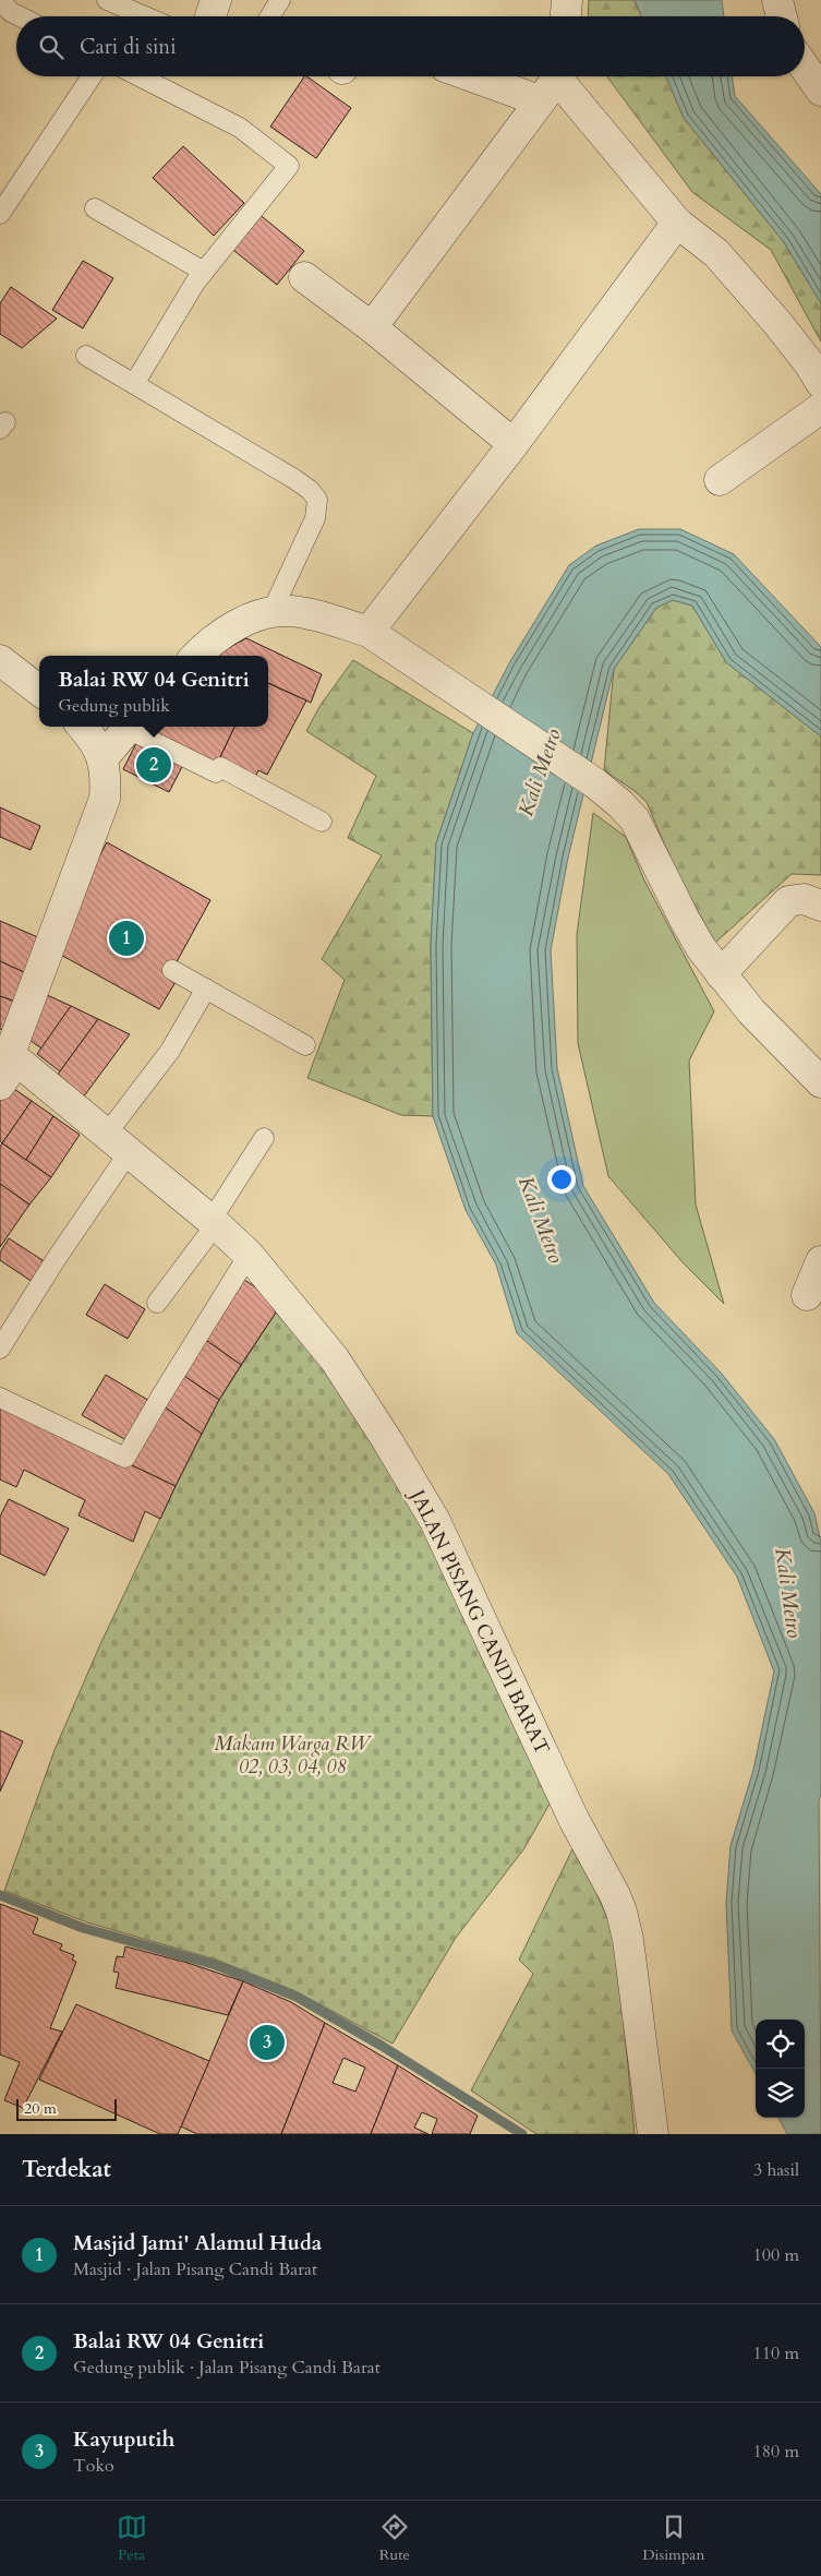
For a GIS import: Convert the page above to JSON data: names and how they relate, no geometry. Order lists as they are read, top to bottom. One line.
{"streets":{"street":["JALAN PISANG CANDI BARAT"]},"water":["Kali Metro"],"parks":["Makam Warga RW 02, 03, 04, 08"],"scale_bar":"20 m","page":{"search":"Cari di sini","popup":["Balai RW 04 Genitri","Gedung publik"],"pins":["2","1","3"],"scale":"20 m","heading":["Terdekat","3 hasil"],"list":[{"mark":"1","name":"Masjid Jami' Alamul Huda","note":"Masjid · Jalan Pisang Candi Barat","value":"100 m"},{"mark":"2","name":"Balai RW 04 Genitri","note":"Gedung publik · Jalan Pisang Candi Barat","value":"110 m"},{"mark":"3","name":"Kayuputih","note":"Toko","value":"180 m"}],"nav":["Peta","Rute","Disimpan"]}}
